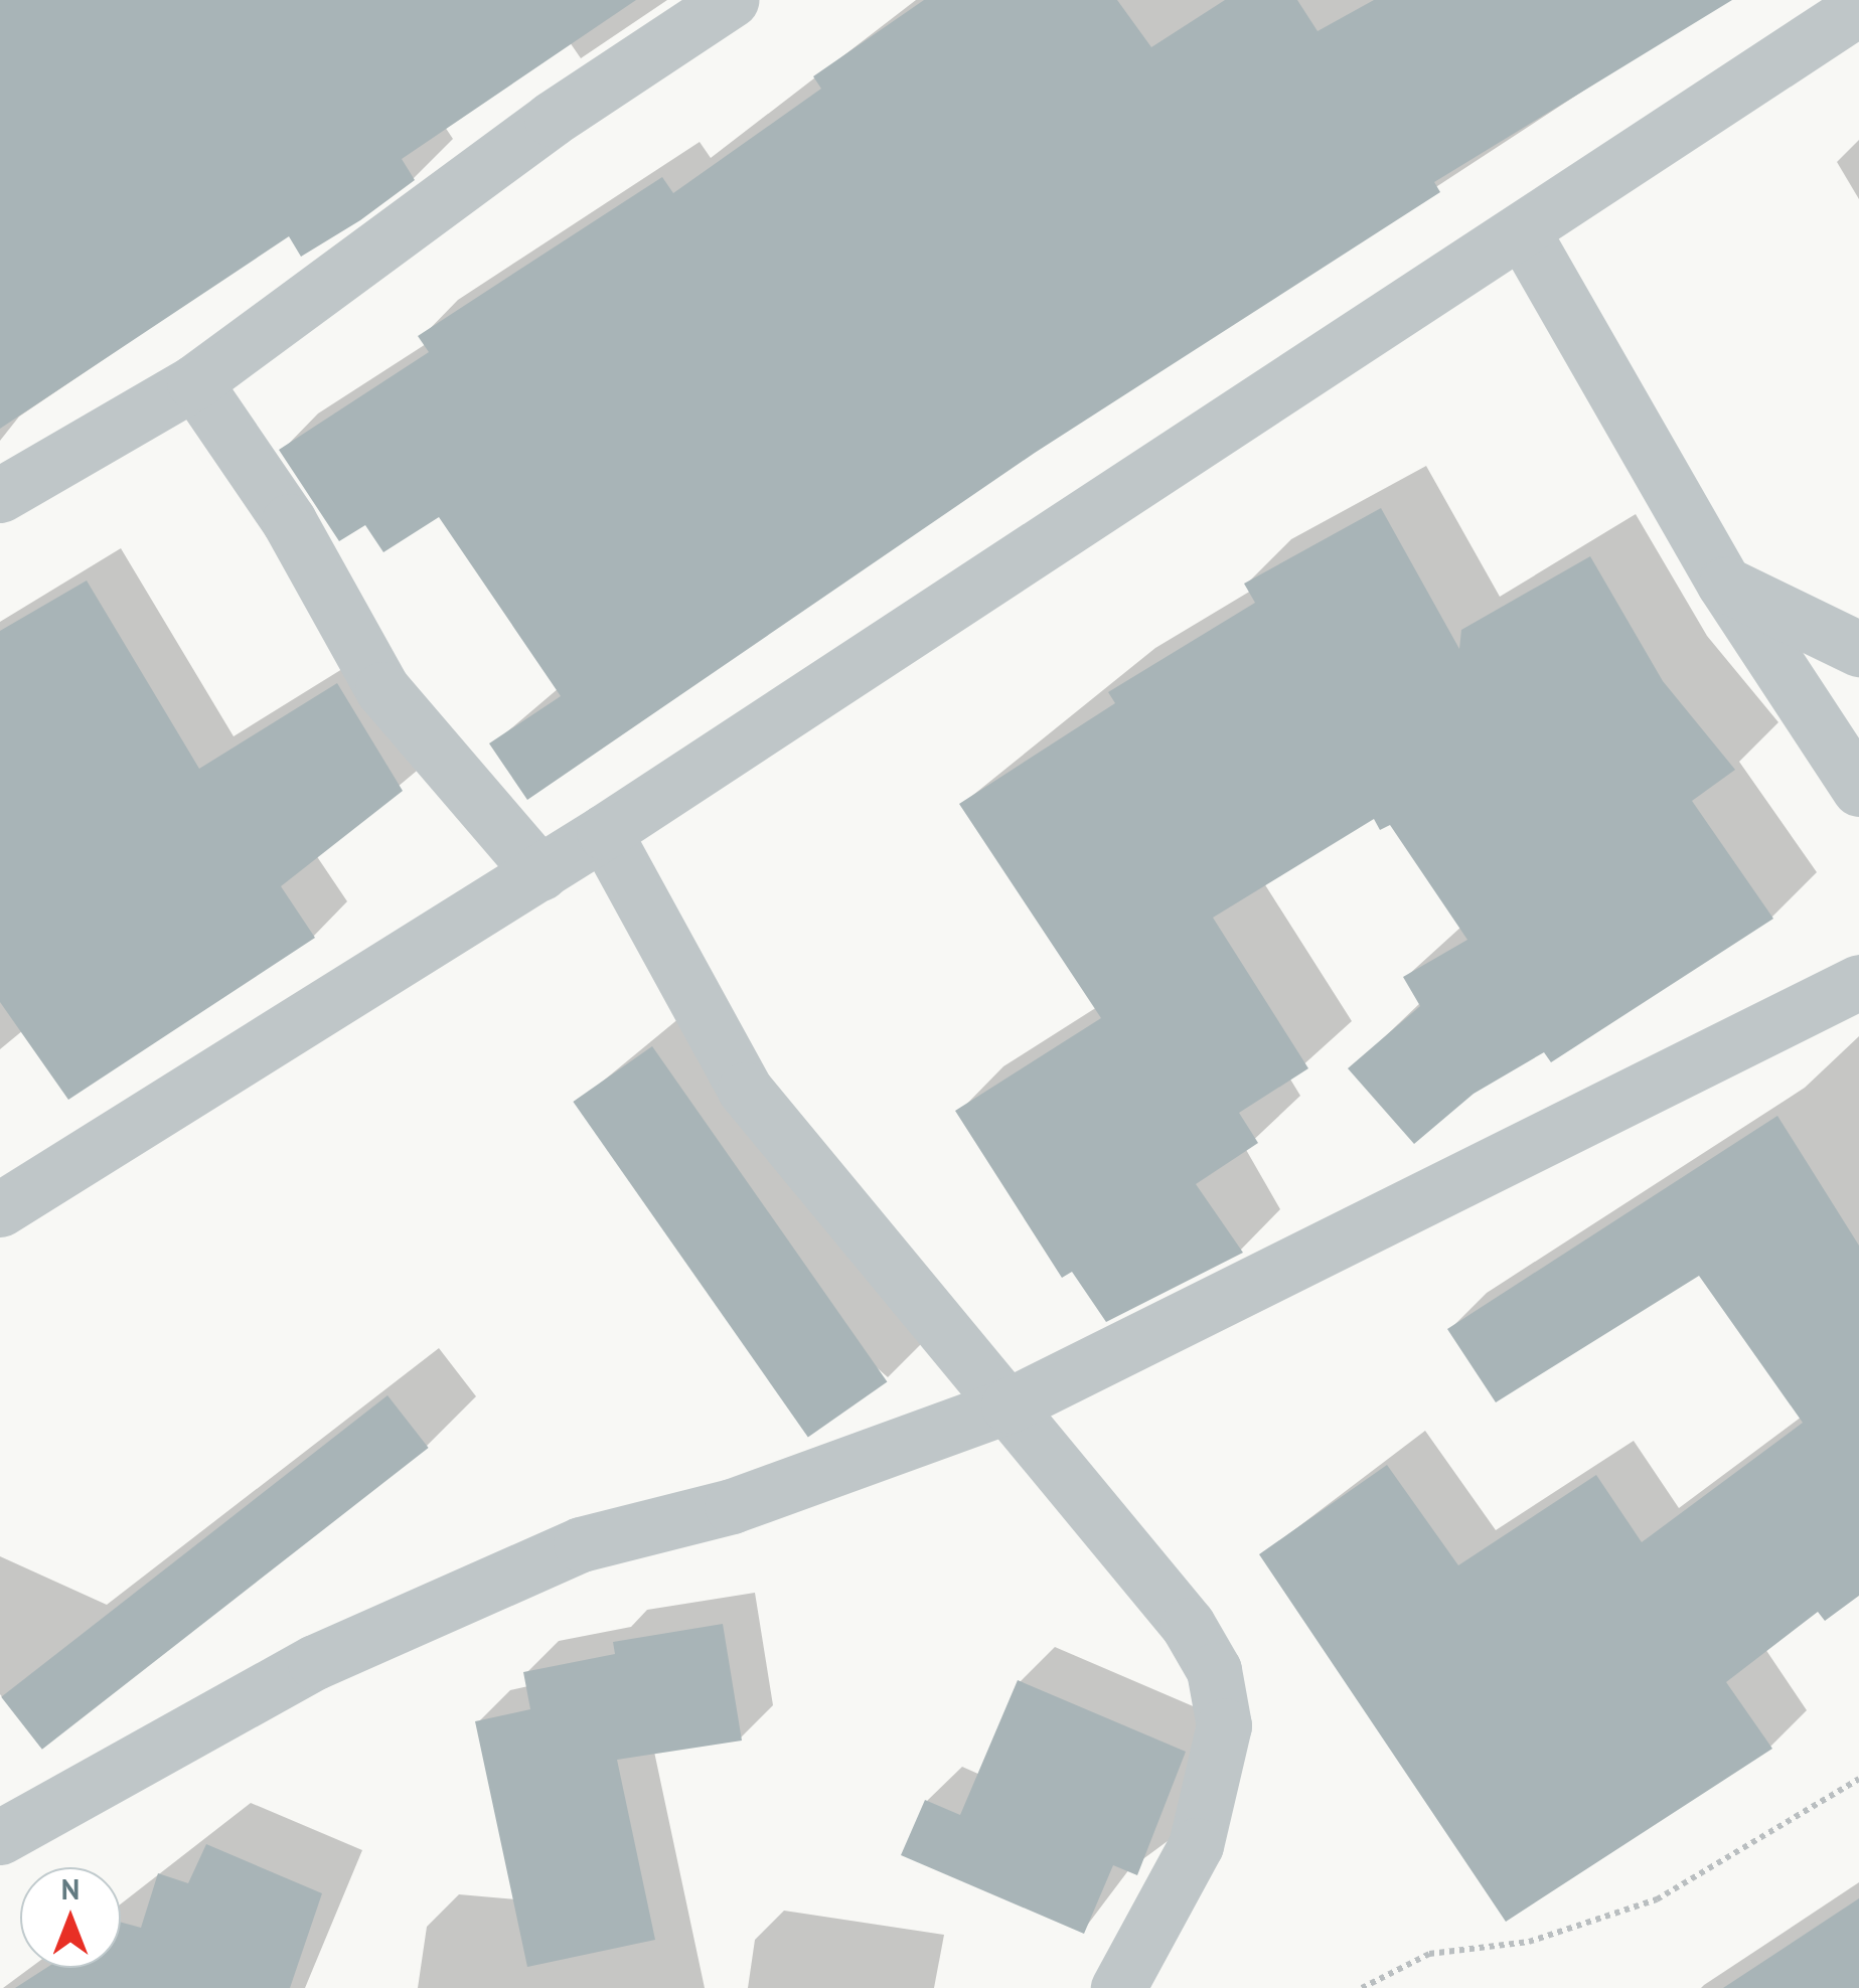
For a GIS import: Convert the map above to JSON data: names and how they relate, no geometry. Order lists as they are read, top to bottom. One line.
{"north":"top"}
